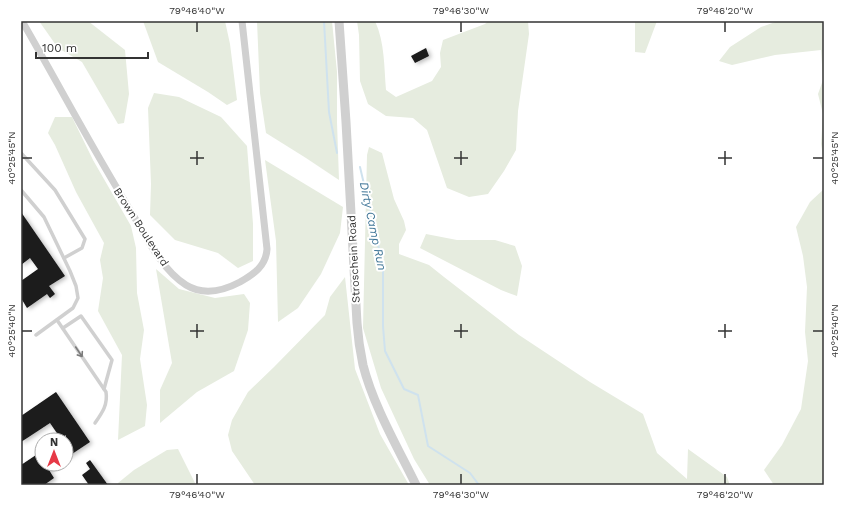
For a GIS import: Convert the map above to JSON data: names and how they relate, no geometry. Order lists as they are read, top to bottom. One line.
{"streets":{"street":["Brown Boulevard","Stroschein Road"]},"water":["Dirty Camp Run"],"scale_bar":"100 m","north":"top","coordinates":["79°46'40\"W","79°46'30\"W","79°46'20\"W","40°25'45\"N","40°25'40\"N"]}
